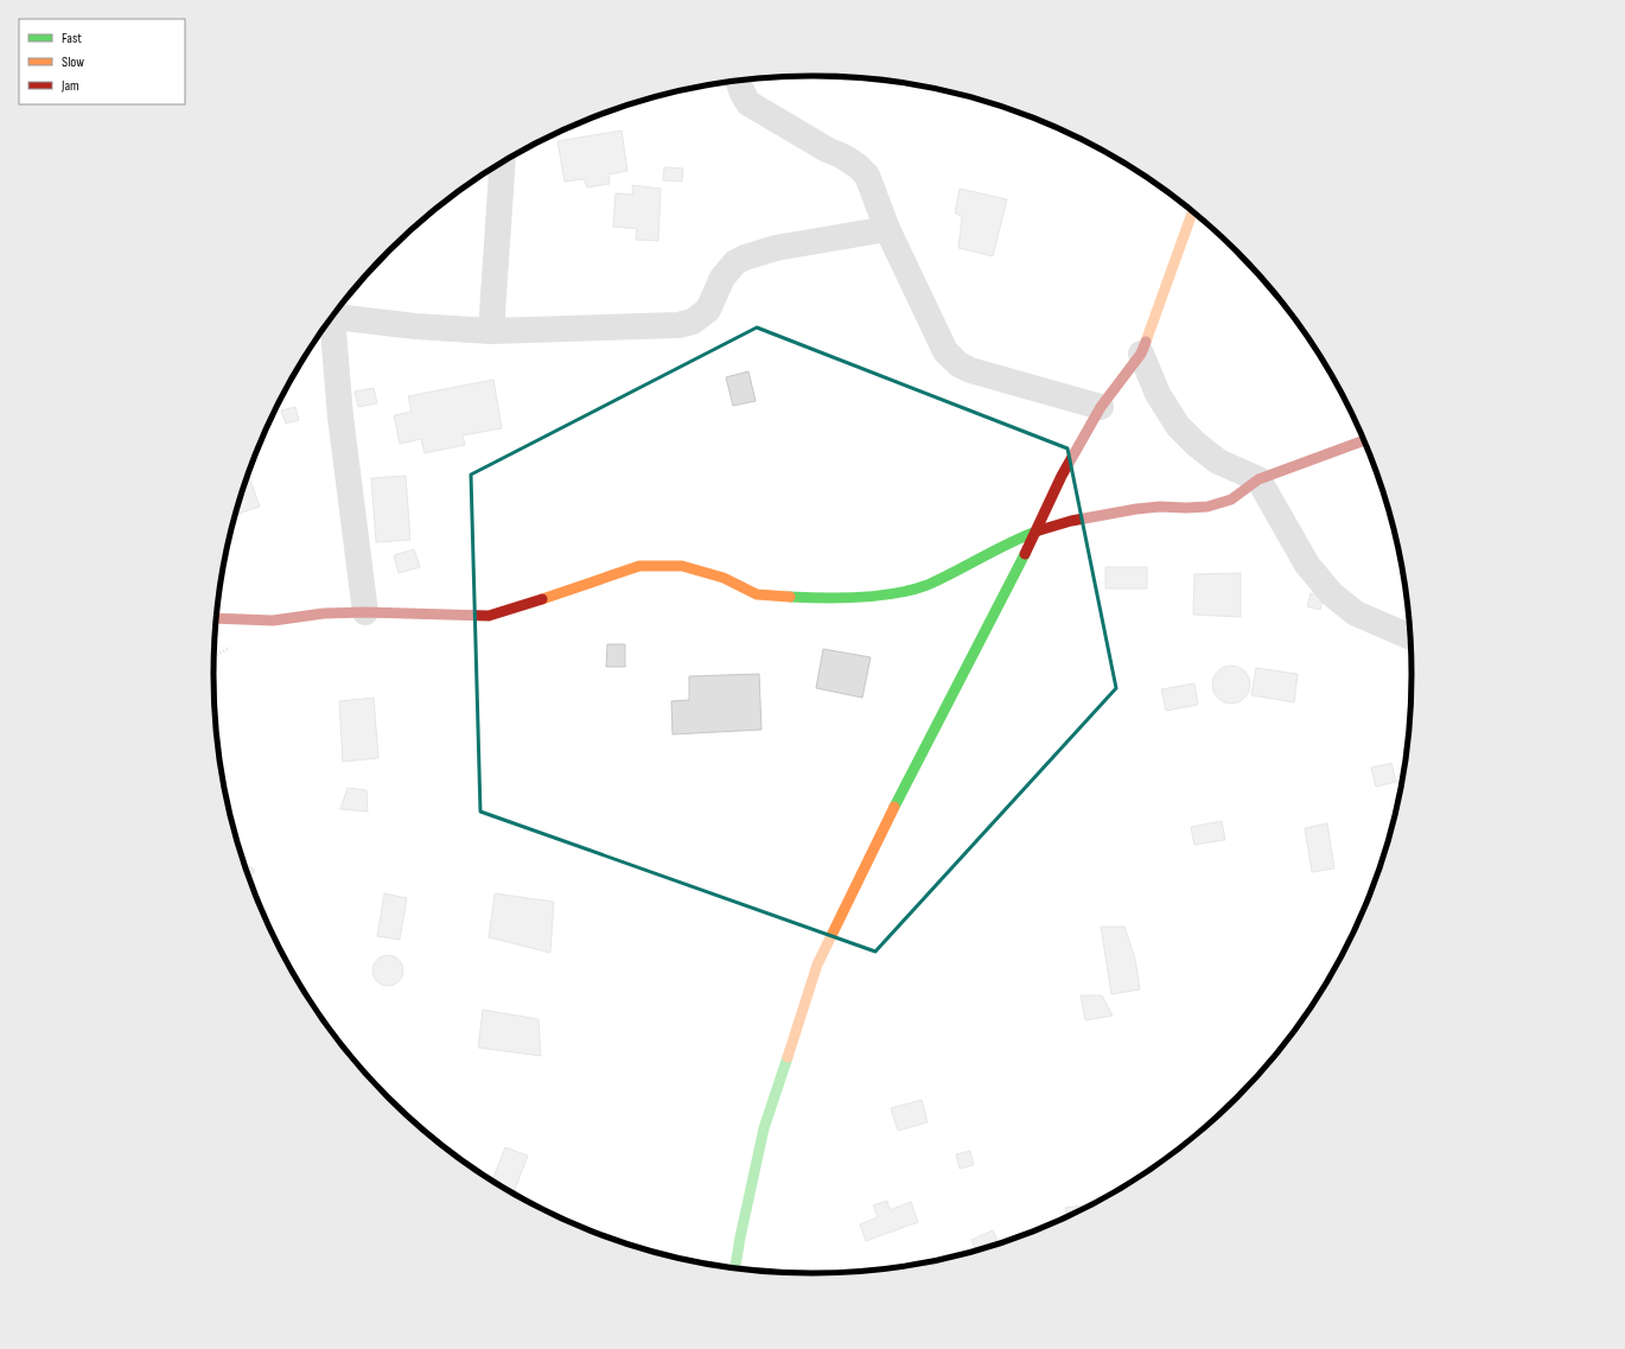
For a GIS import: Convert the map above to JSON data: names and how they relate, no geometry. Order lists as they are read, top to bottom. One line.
{"legend":["Fast","Slow","Jam"]}
